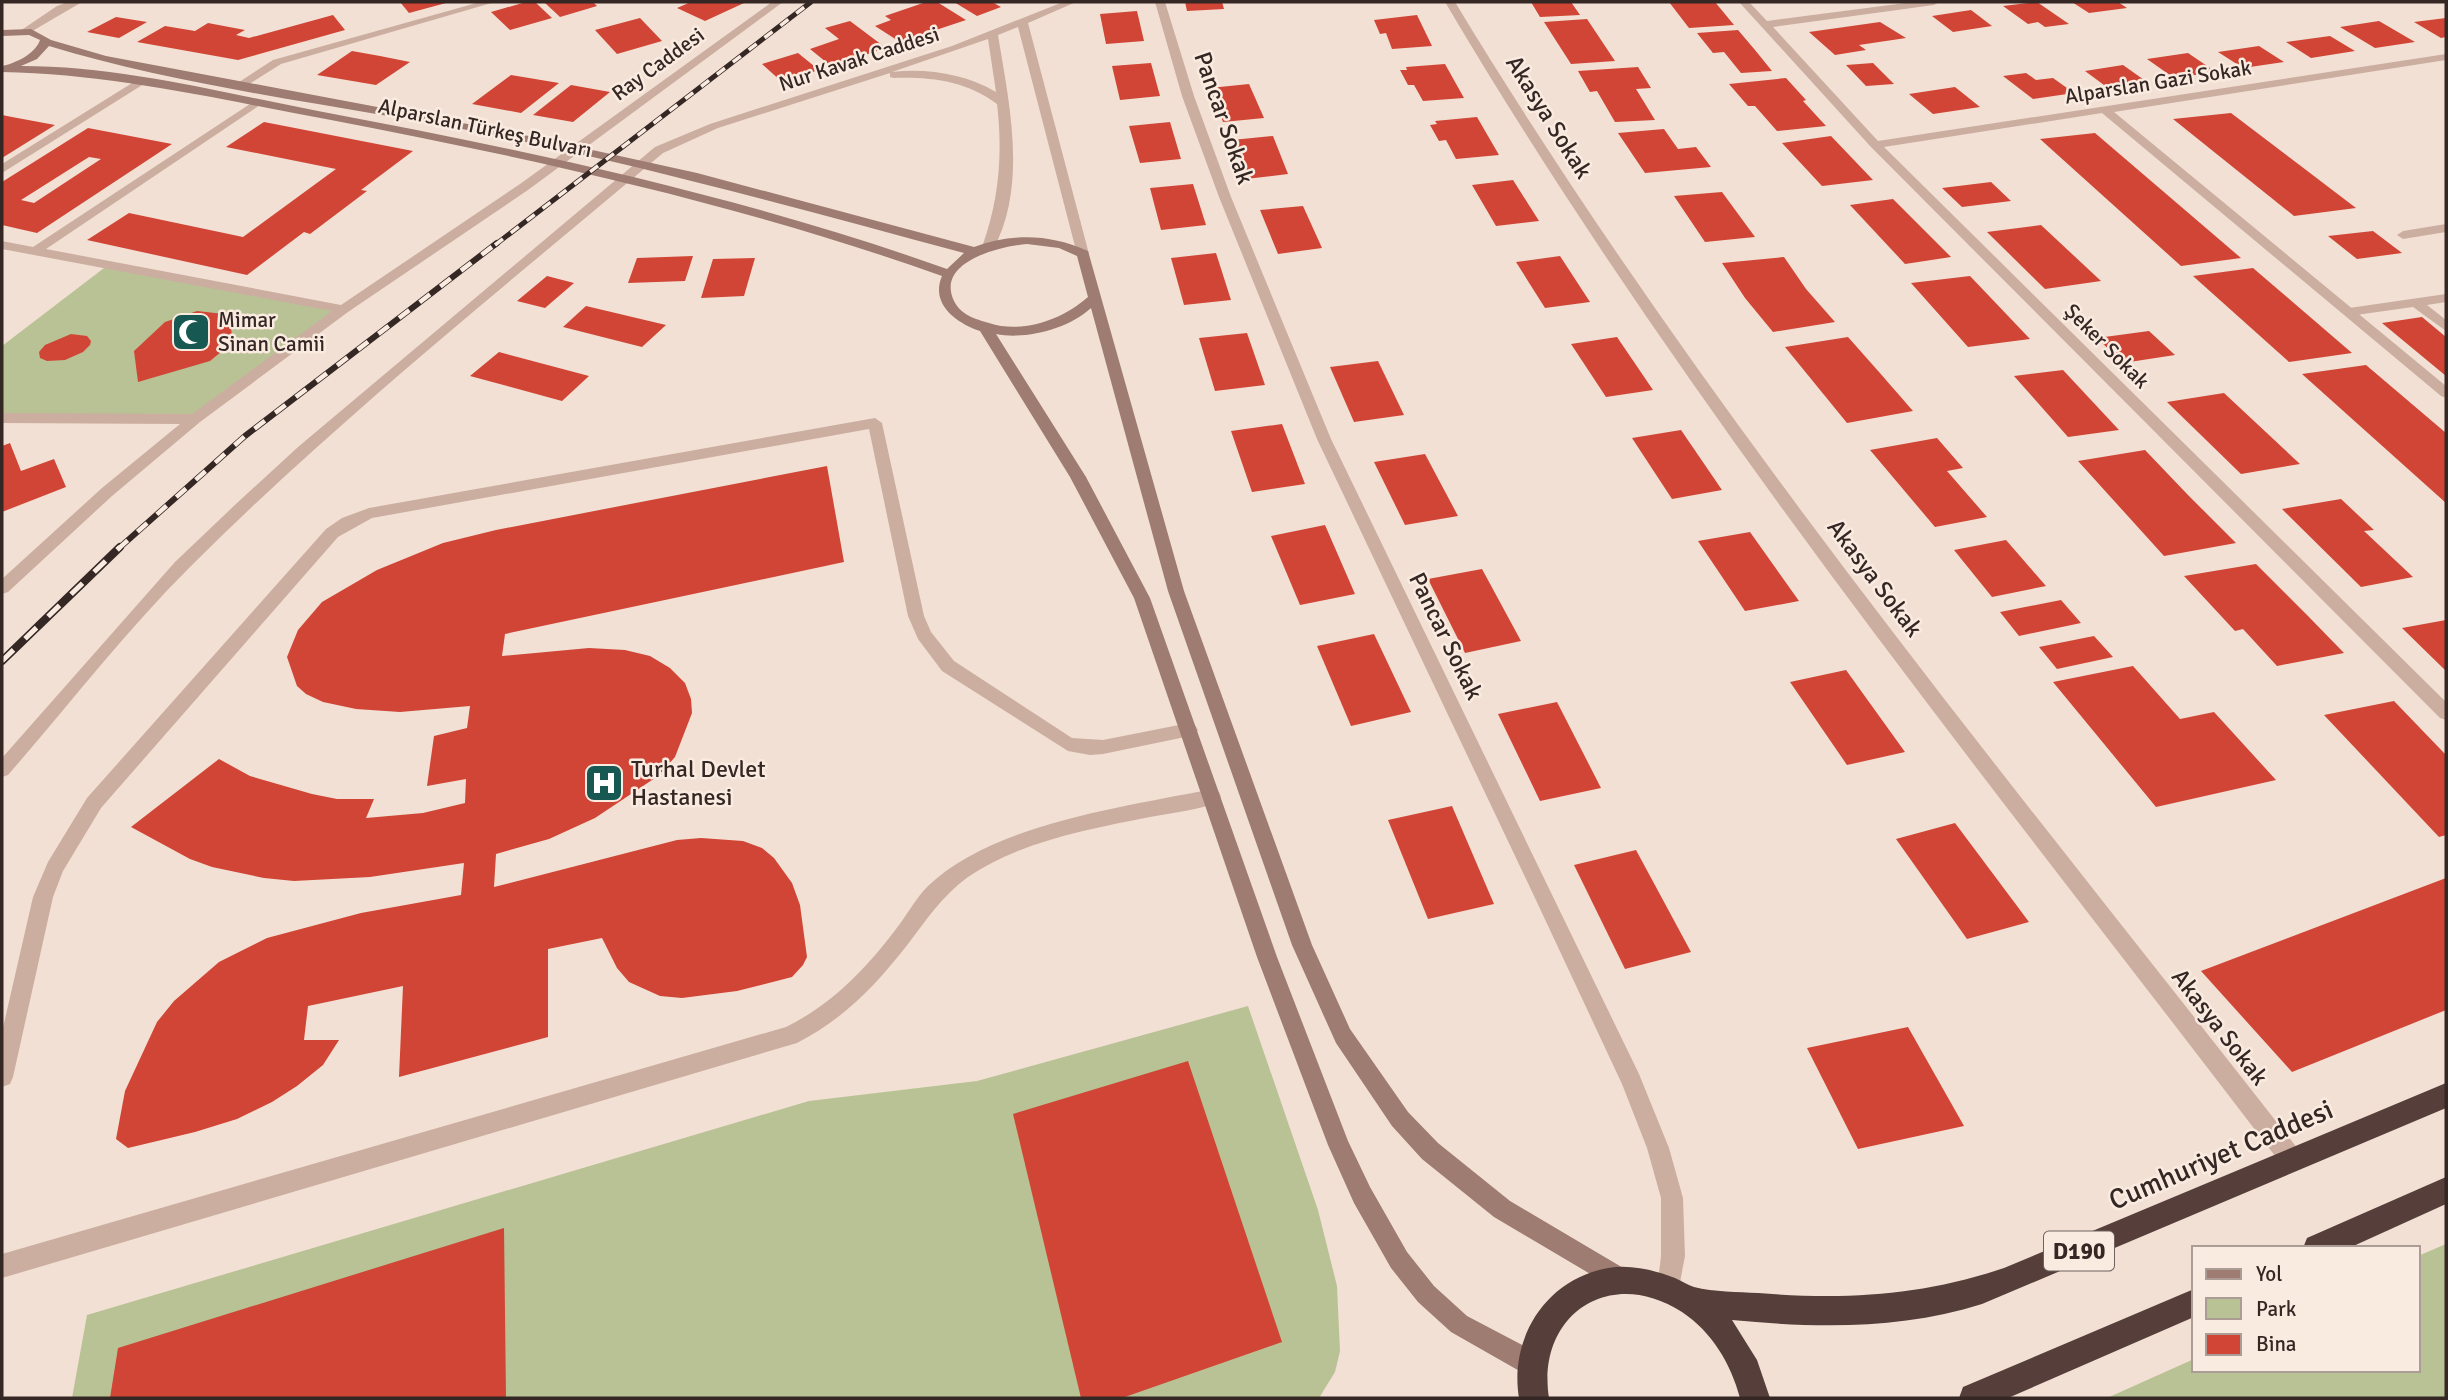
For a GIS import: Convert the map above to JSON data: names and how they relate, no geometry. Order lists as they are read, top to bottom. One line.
{"streets":{"highway":["Cumhuriyet Caddesi","D190"],"street":["Nur Kavak Caddesi","Ray Caddesi","Alparslan Gazi Sokak","Akasya Sokak","Pancar Sokak","Alparslan Türkeş Bulvarı","Şeker Sokak"]},"crossings":[["Nur Kavak Caddesi","Alparslan Türkeş Bulvarı"],["Alparslan Gazi Sokak","Şeker Sokak"],["Akasya Sokak","Cumhuriyet Caddesi"],["Pancar Sokak","Cumhuriyet Caddesi"]],"places":{"mosque":["Mimar Sinan Camii"],"hospital":["Turhal Devlet Hastanesi"]},"legend":["Yol","Park","Bina"]}
